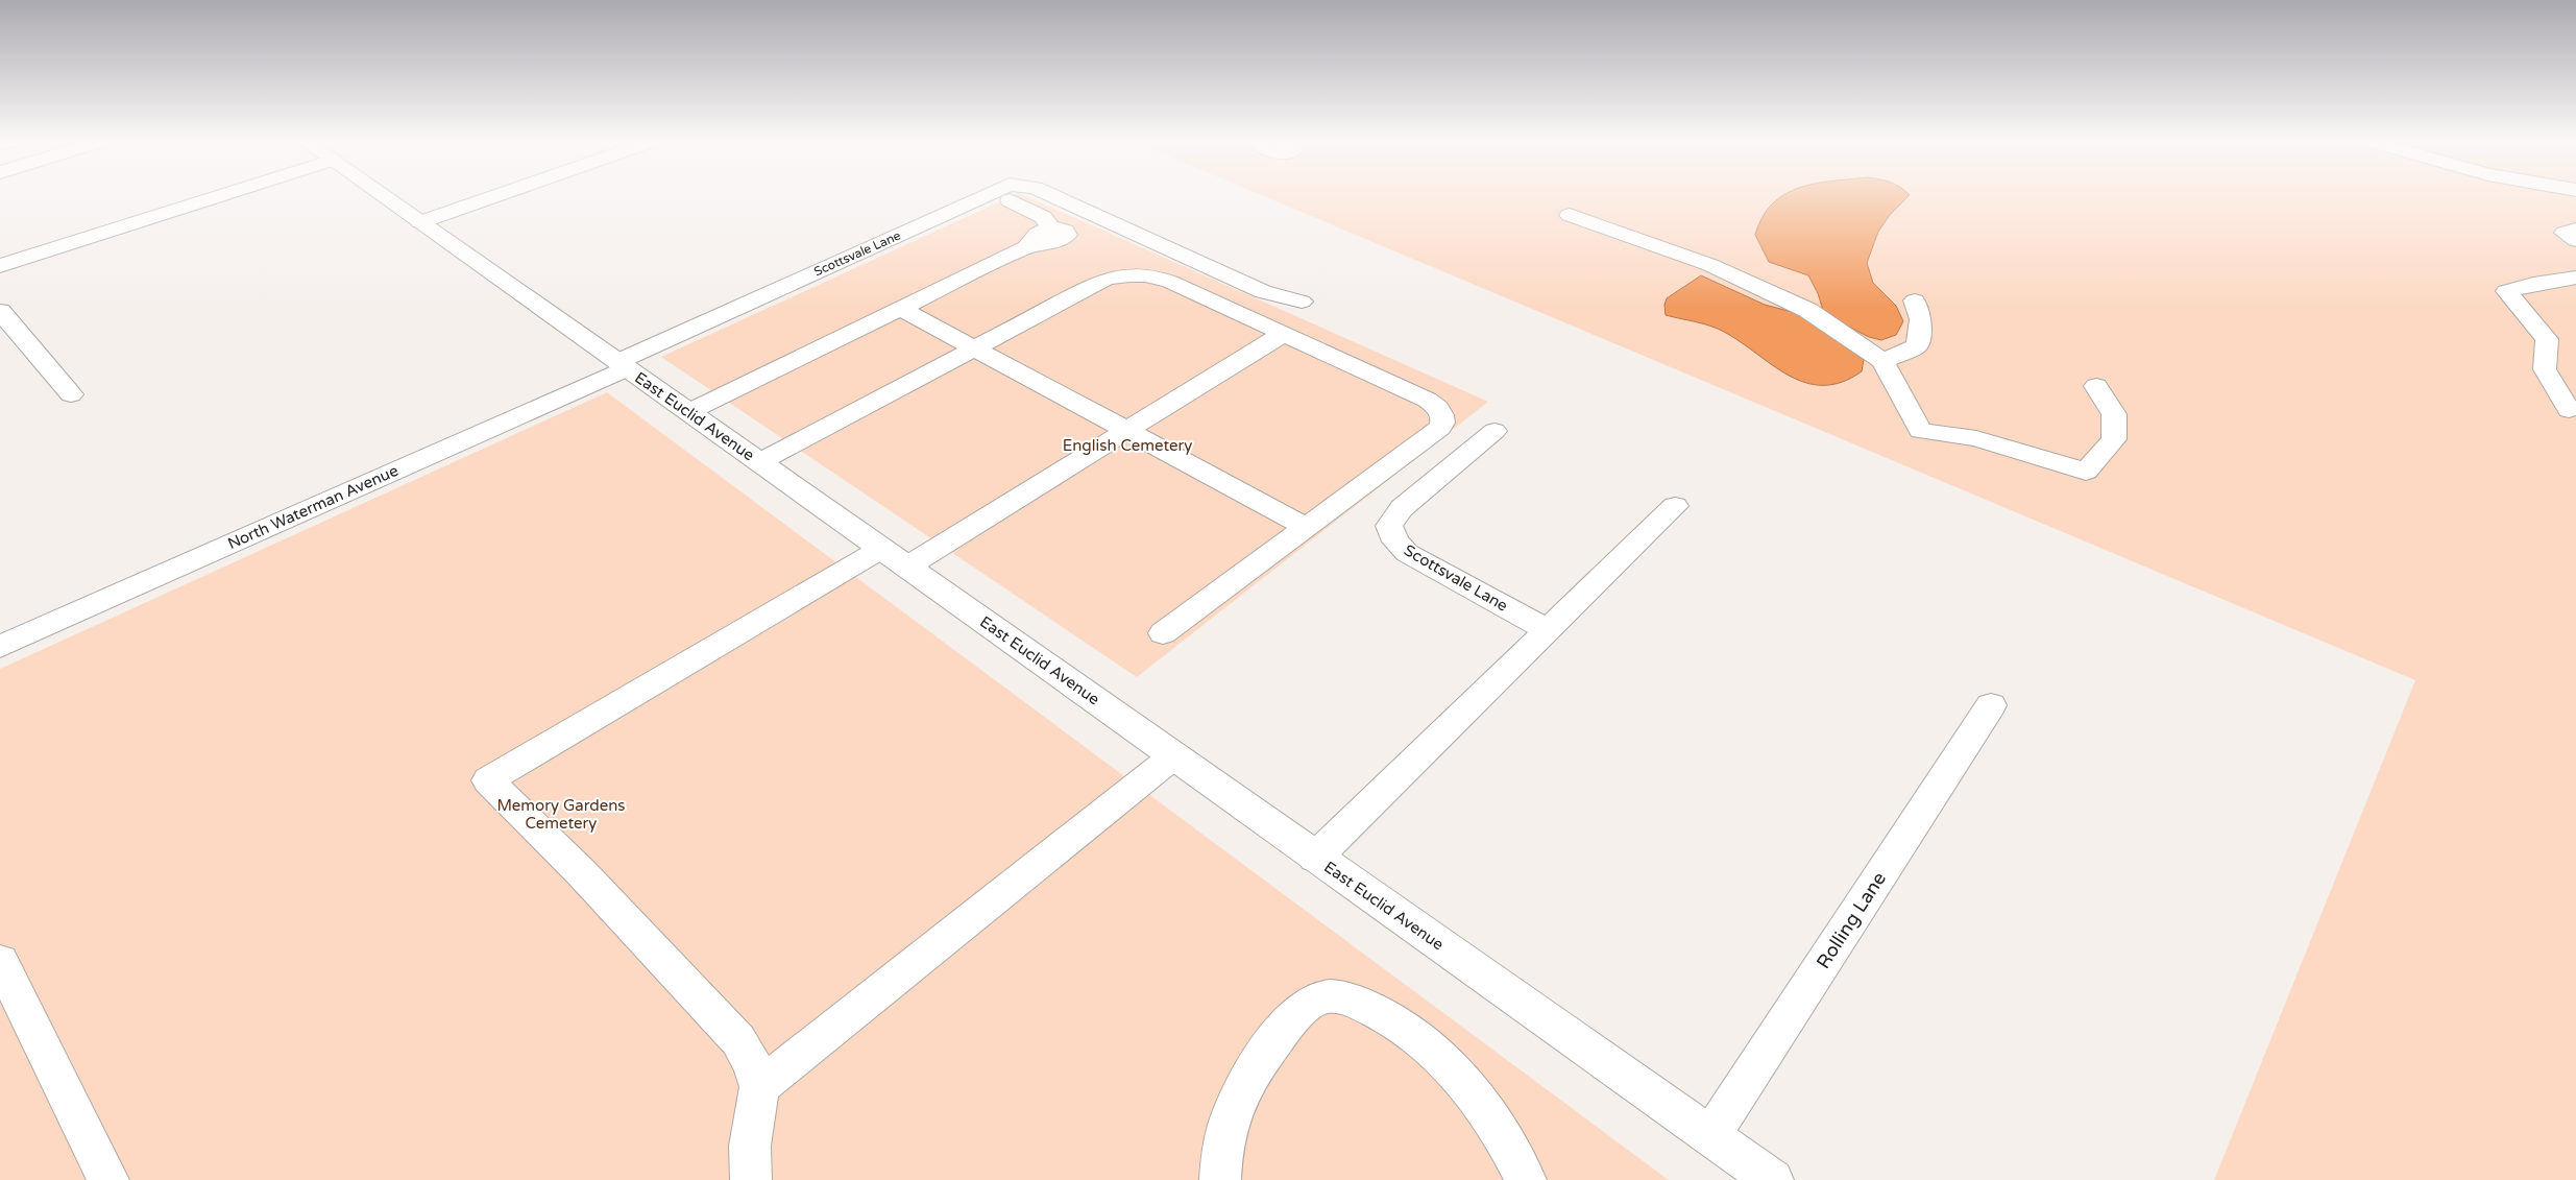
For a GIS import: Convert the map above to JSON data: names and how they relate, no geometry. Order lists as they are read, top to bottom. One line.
{"streets":{"street":["Scottsvale Lane","East Euclid Avenue","North Waterman Avenue","Rolling Lane"]},"crossings":[["Scottsvale Lane","East Euclid Avenue"],["Scottsvale Lane","North Waterman Avenue"],["East Euclid Avenue","North Waterman Avenue"],["East Euclid Avenue","Rolling Lane"]],"parks":["English Cemetery","Memory Gardens Cemetery"]}
